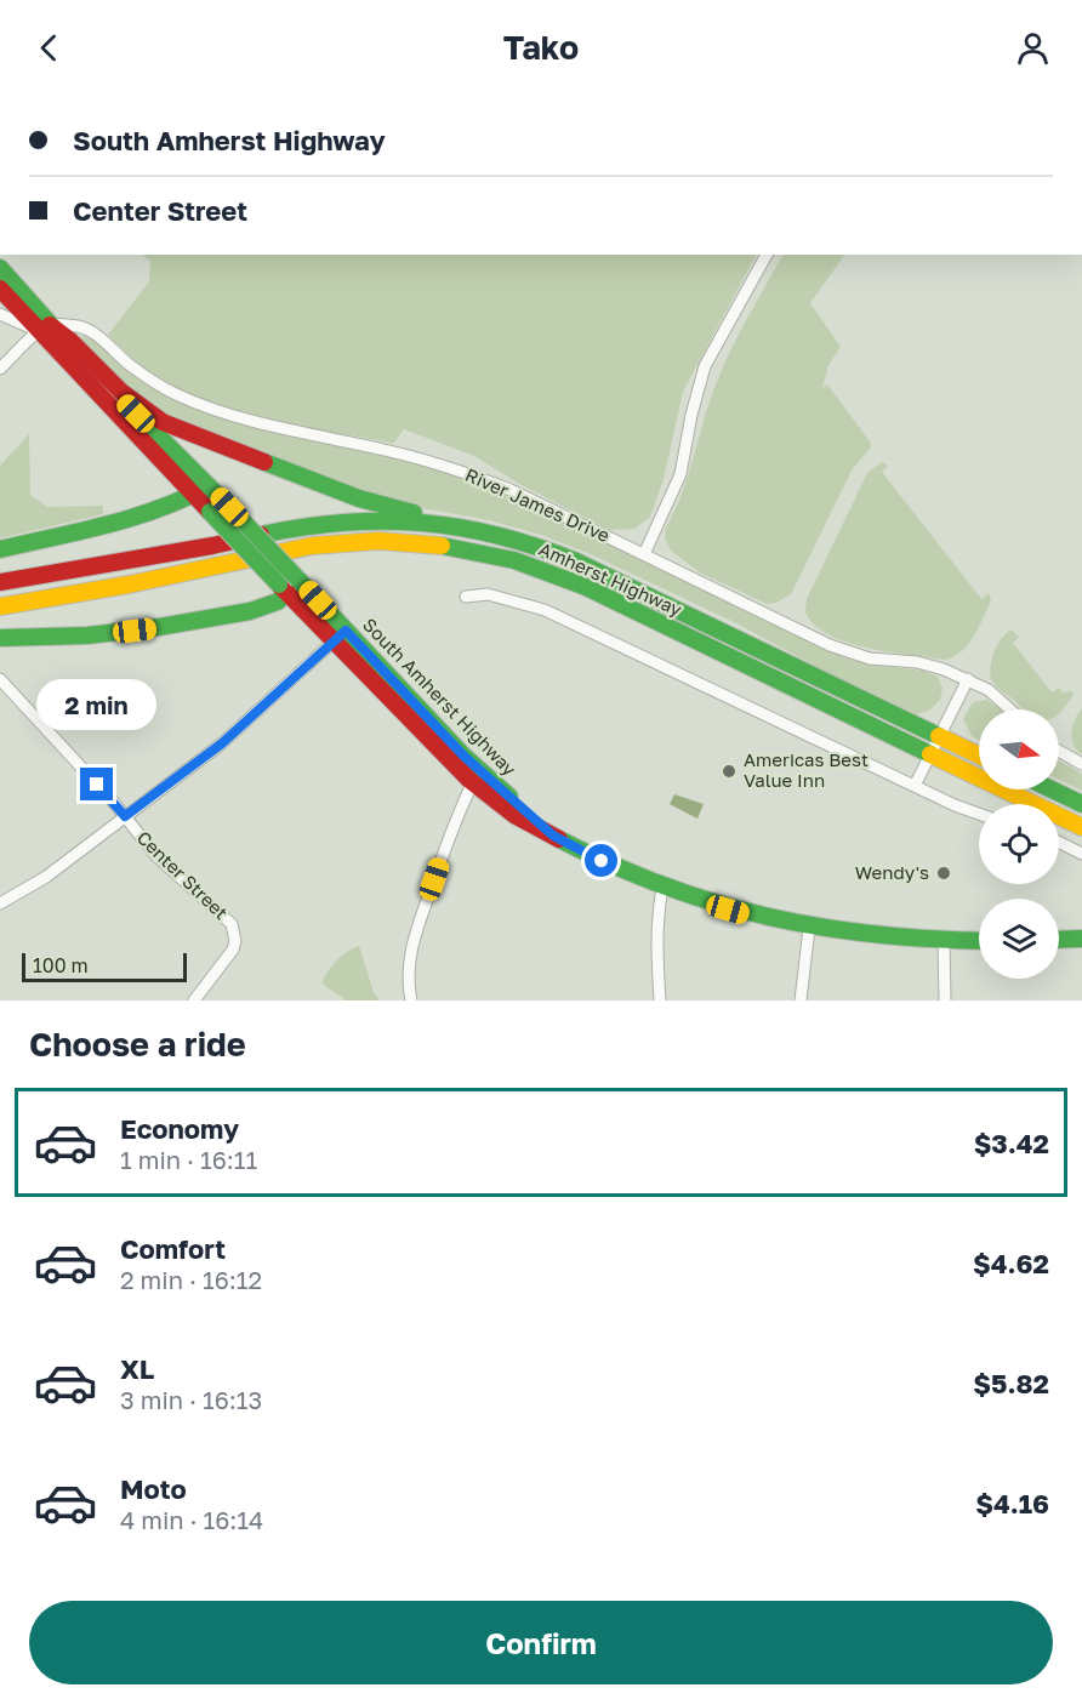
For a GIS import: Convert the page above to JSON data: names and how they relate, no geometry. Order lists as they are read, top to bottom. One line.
{"streets":{"main road":["Amherst Highway","South Amherst Highway"],"street":["River James Drive","Center Street"]},"crossings":[["River James Drive","South Amherst Highway"]],"places":["Americas Best Value Inn","Wendy's"],"scale_bar":"100 m","north":"right","page":{"header":"Tako","banner":["South Amherst Highway","Center Street"],"bubble":"2 min","scale":"100 m","heading":"Choose a ride","list":[{"name":"Economy","note":"1 min · 16:11","value":"$3.42"},{"name":"Comfort","note":"2 min · 16:12","value":"$4.62"},{"name":"XL","note":"3 min · 16:13","value":"$5.82"},{"name":"Moto","note":"4 min · 16:14","value":"$4.16"}],"buttons":"Confirm"}}
